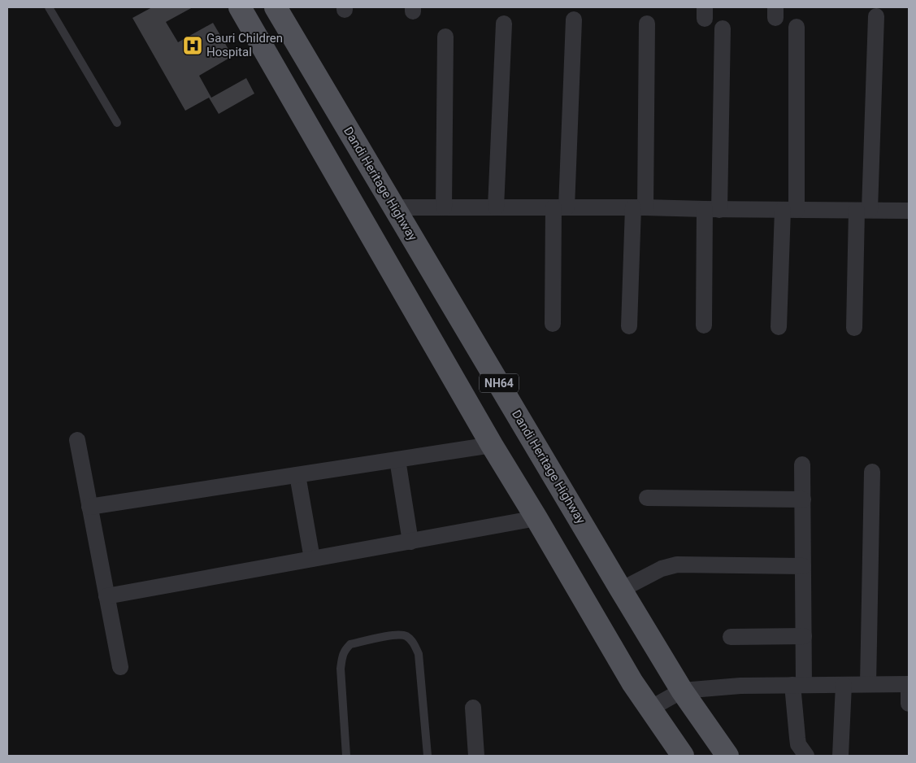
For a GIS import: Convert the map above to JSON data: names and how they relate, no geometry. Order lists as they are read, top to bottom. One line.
{"streets":{"main road":["Dandi Heritage Highway","NH64"]},"places":{"hospital":["Gauri Children Hospital"]}}
